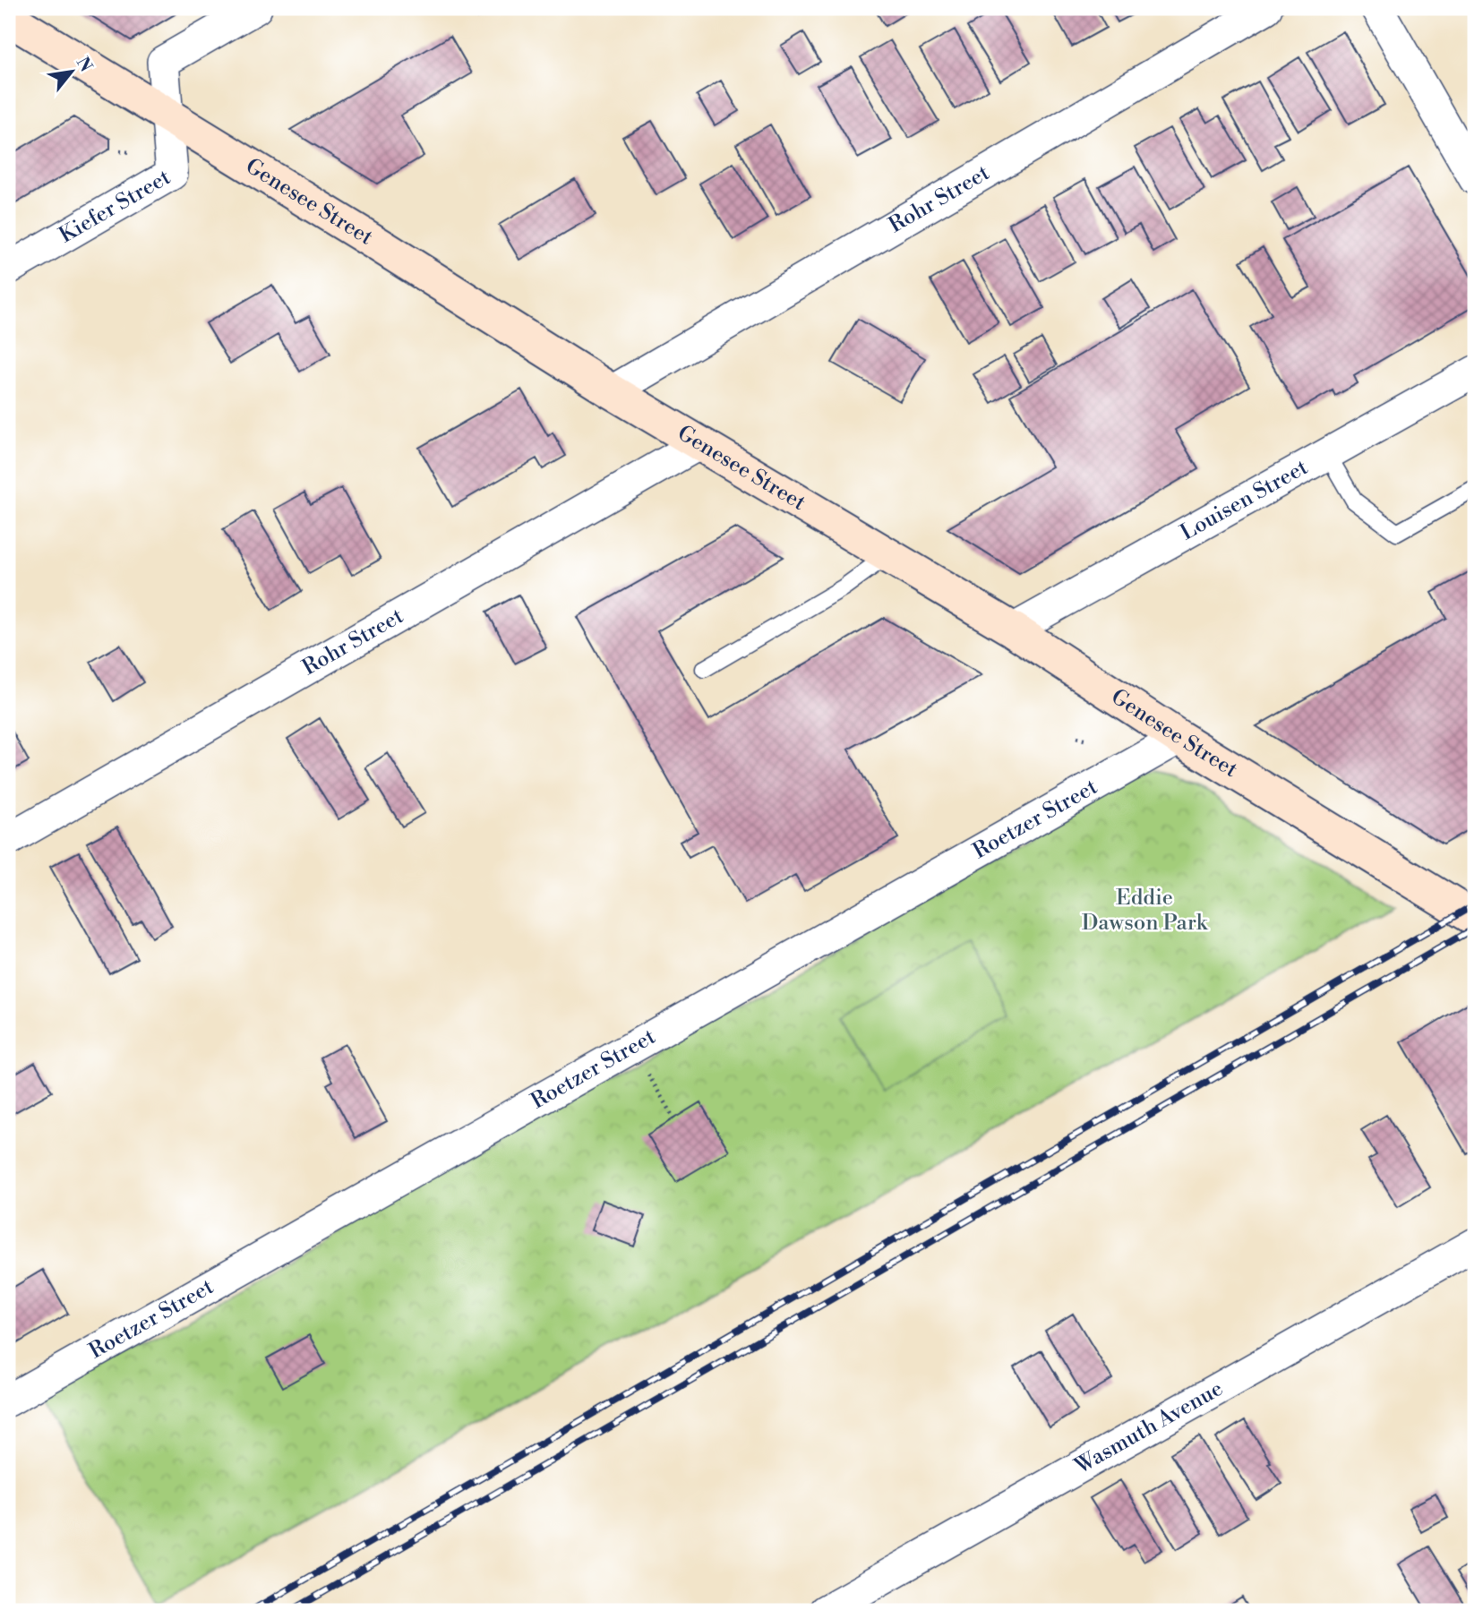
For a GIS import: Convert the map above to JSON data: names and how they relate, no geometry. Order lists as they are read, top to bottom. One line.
{"streets":{"main road":["Genesee Street"],"street":["Rohr Street","Kiefer Street","Louisen Street","Roetzer Street","Wasmuth Avenue"]},"crossings":[["Rohr Street","Genesee Street"],["Genesee Street","Kiefer Street"],["Genesee Street","Louisen Street"],["Genesee Street","Roetzer Street"]],"parks":["Eddie Dawson Park"],"north":"top right"}
